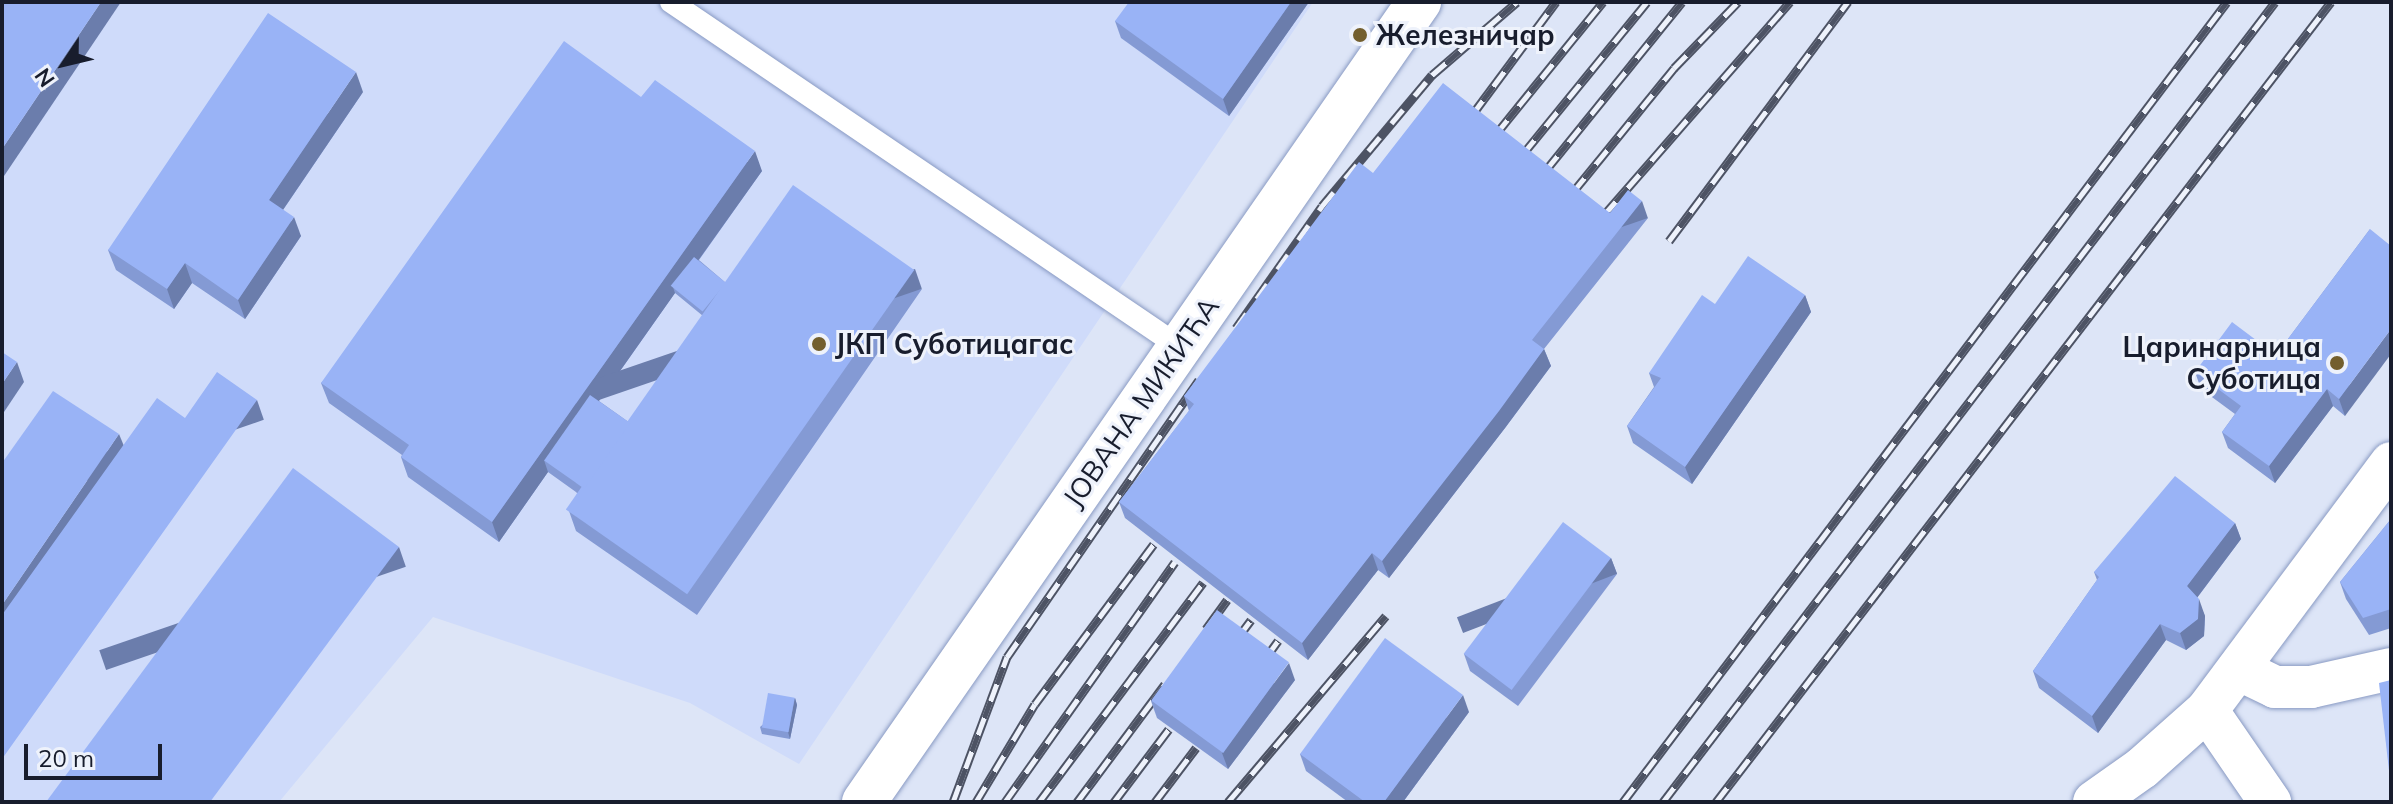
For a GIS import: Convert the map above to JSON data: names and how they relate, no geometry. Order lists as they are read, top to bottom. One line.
{"streets":{"street":["ЈОВАНА МИКИЋА"]},"places":["Железничар","ЈКП Суботицагас","Царинарница Суботица"],"scale_bar":"20 m","north":"bottom left"}
